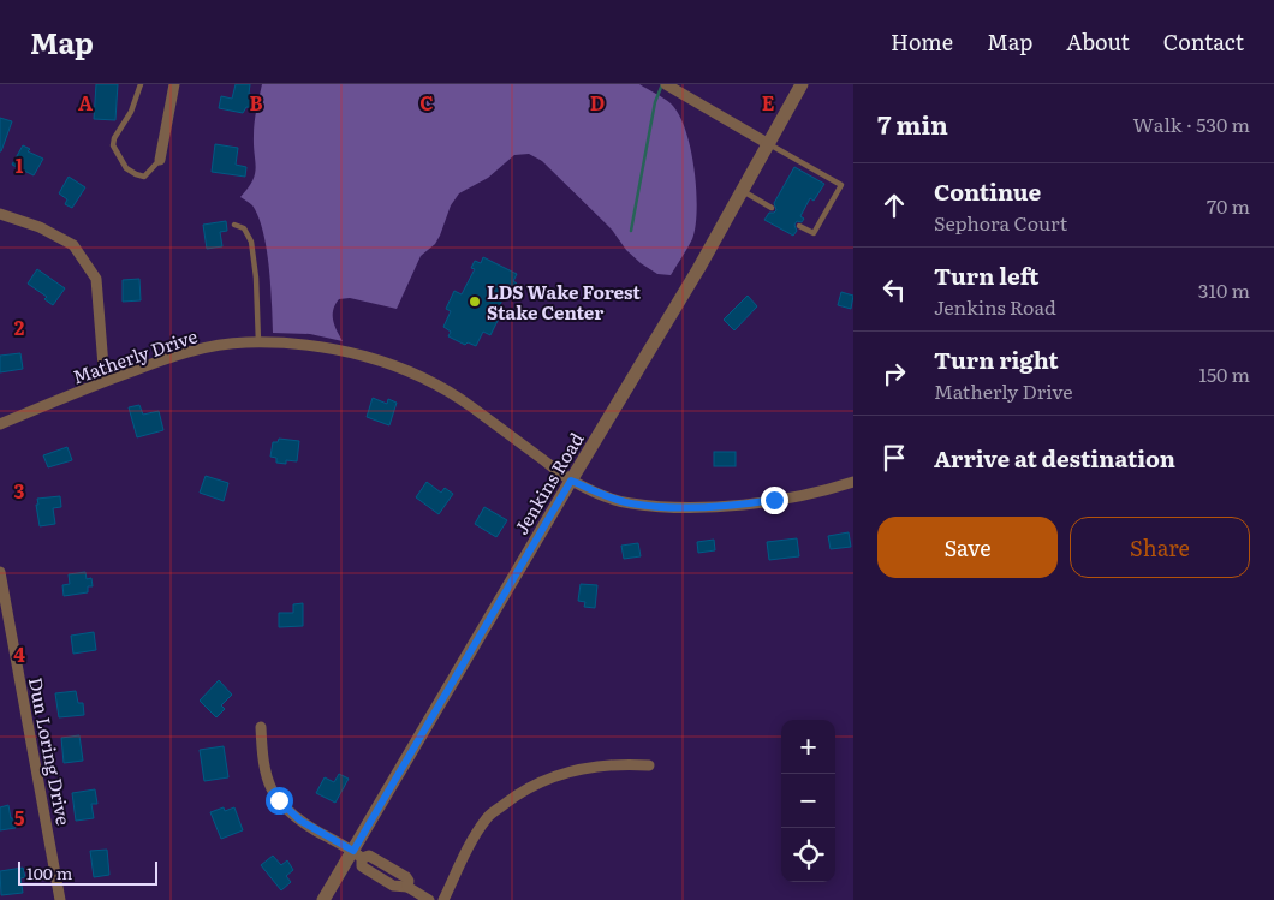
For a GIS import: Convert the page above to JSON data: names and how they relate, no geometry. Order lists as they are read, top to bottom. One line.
{"streets":{"street":["Matherly Drive","Jenkins Road","Dun Loring Drive"]},"crossings":[["Matherly Drive","Jenkins Road"]],"places":["LDS Wake Forest Stake Center"],"scale_bar":"100 m","page":{"header":"Map","nav":["Home","Map","About","Contact"],"heading":["7 min","Walk · 530 m"],"list":[["Continue","Sephora Court","70 m"],["Turn left","Jenkins Road","310 m"],["Turn right","Matherly Drive","150 m"],"Arrive at destination"],"buttons":["Save","Share"],"map_buttons":["+","−"],"scale":"100 m"},"grid":{"columns":["A","B","C","D","E"],"rows":["1","2","3","4","5"]}}
